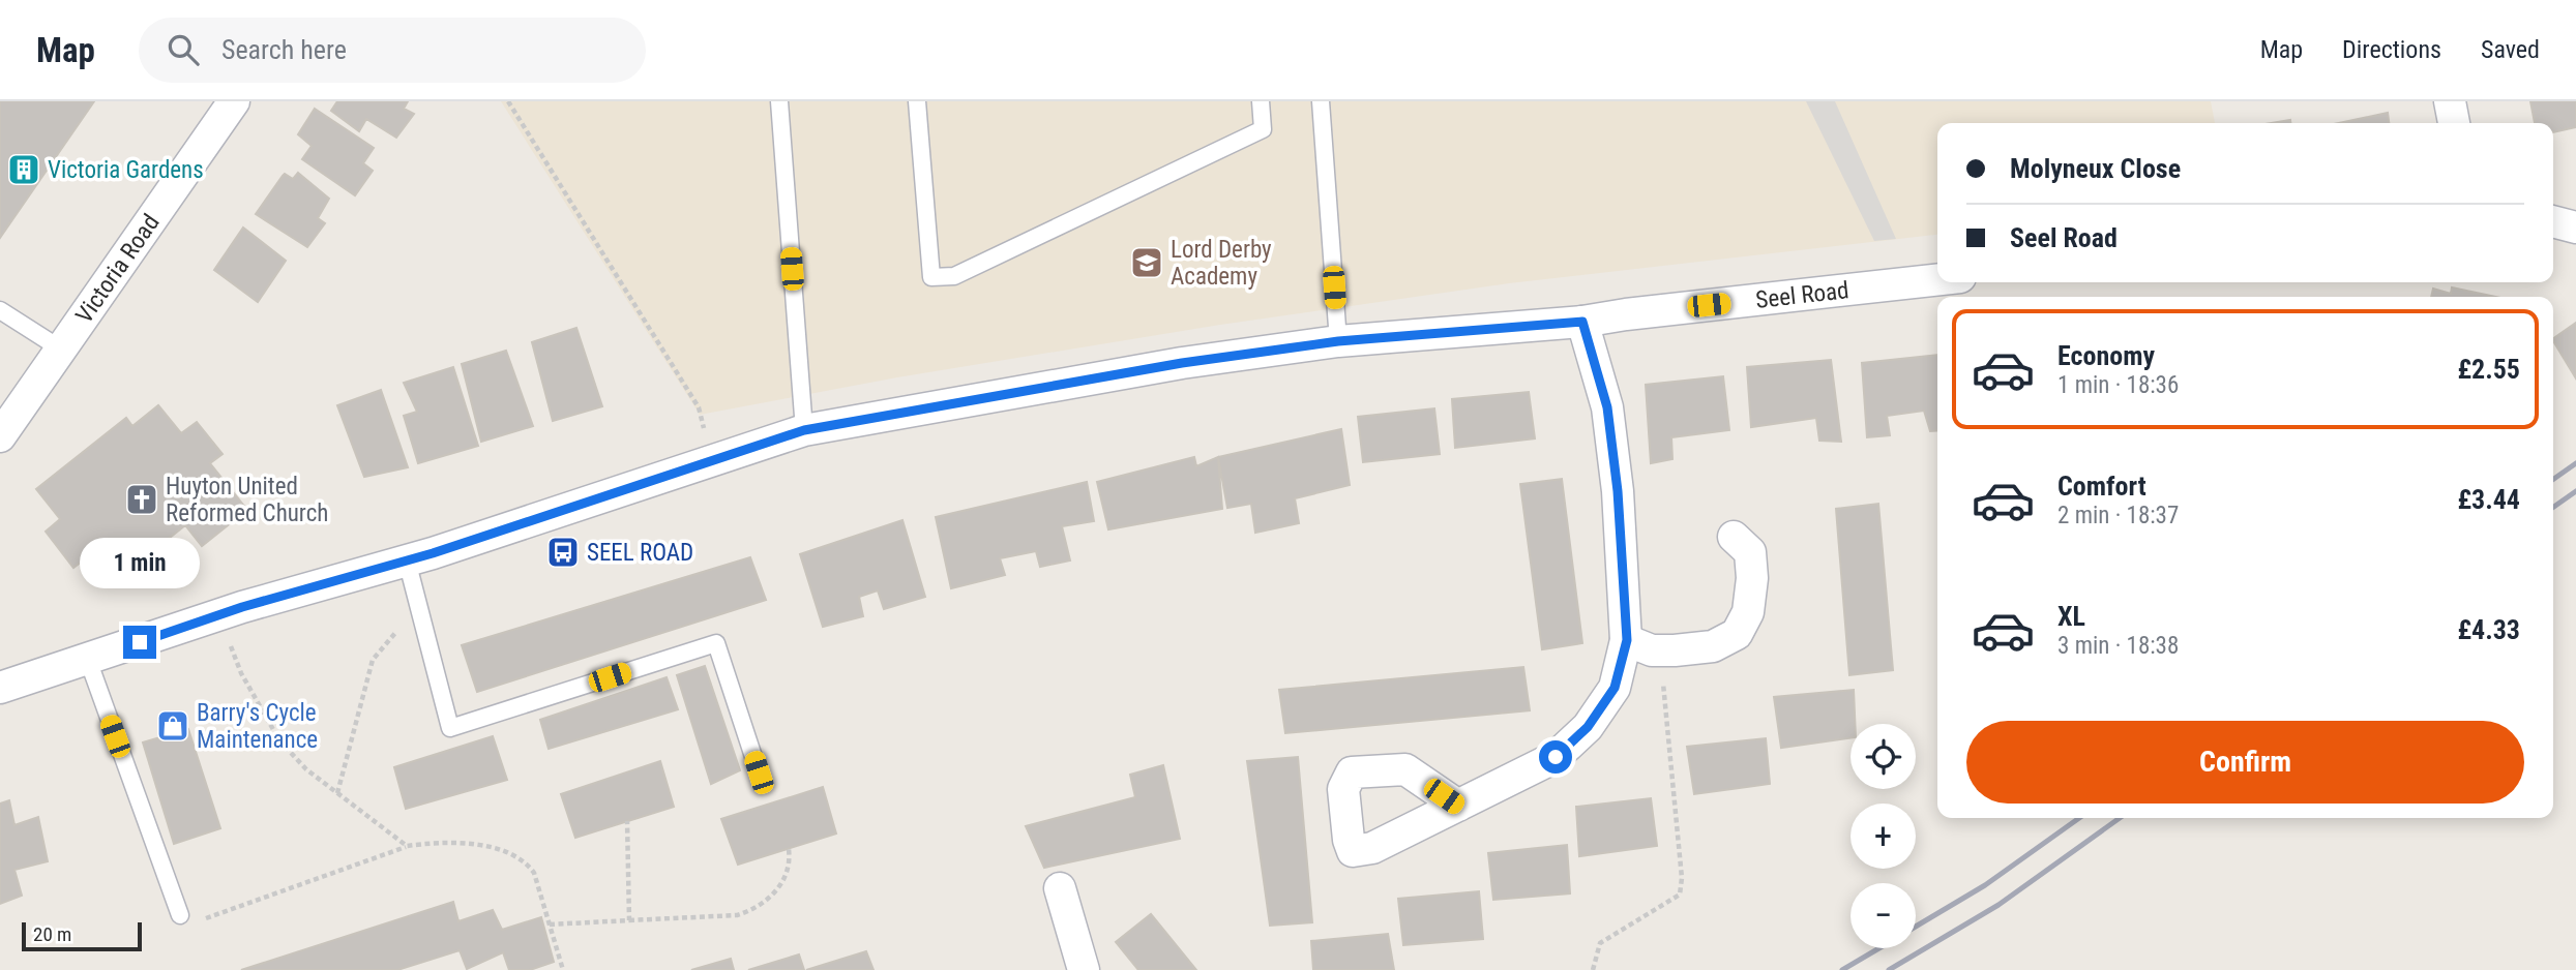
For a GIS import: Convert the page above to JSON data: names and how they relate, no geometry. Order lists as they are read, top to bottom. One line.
{"streets":{"street":["Victoria Road","Seel Road"]},"places":{"building":["Victoria Gardens"],"school or university":["Lord Derby Academy"],"church":["Huyton United Reformed Church"],"bus stop":["SEEL ROAD"],"shop":["Barry's Cycle Maintenance"]},"scale_bar":"20 m","page":{"header":"Map","search":"Search here","nav":["Map","Directions","Saved"],"banner":["Molyneux Close","Seel Road"],"list":[{"name":"Economy","note":"1 min · 18:36","value":"£2.55"},{"name":"Comfort","note":"2 min · 18:37","value":"£3.44"},{"name":"XL","note":"3 min · 18:38","value":"£4.33"}],"bubble":"1 min","buttons":"Confirm","map_buttons":["+","−"],"scale":"20 m"}}
